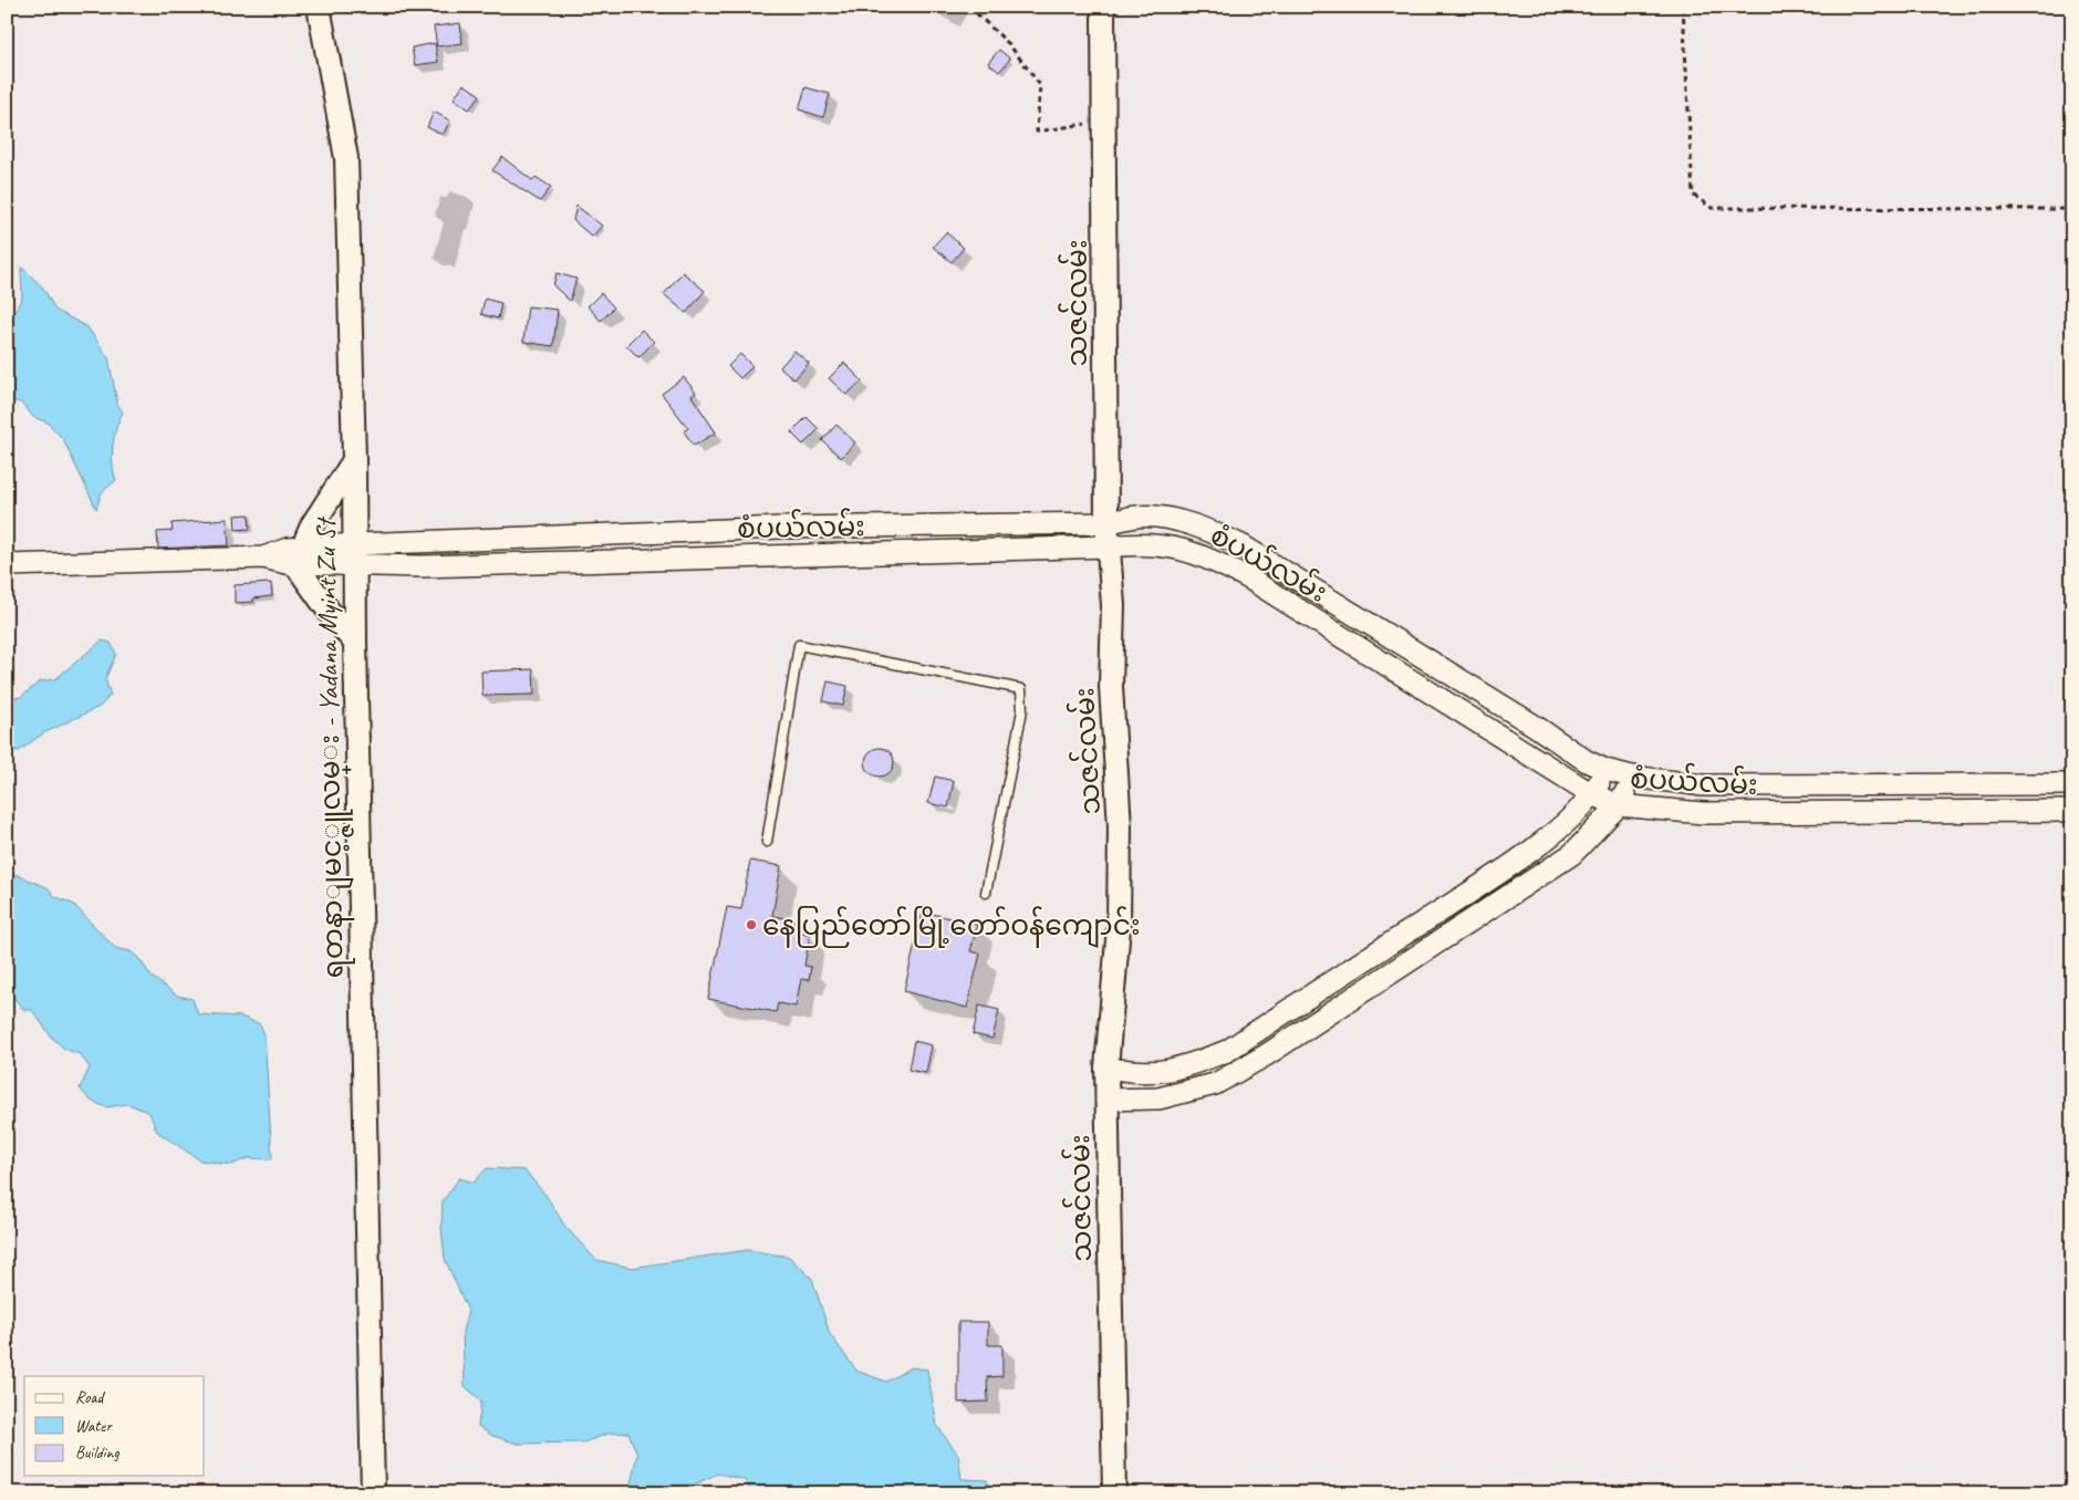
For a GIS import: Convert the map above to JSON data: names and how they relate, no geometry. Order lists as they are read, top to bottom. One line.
{"streets":{"main road":["သဇင်လမ်း","ရတနာျမင့္ဇူလမ္း - Yadana Myint Zu St"],"street":["စံပယ်လမ်း"]},"crossings":[["သဇင်လမ်း","စံပယ်လမ်း"],["စံပယ်လမ်း","ရတနာျမင့္ဇူလမ္း - Yadana Myint Zu St"]],"places":["နေပြည်တော်မြို့တော်ဝန်ကျောင်း"],"legend":["Road","Water","Building"]}
